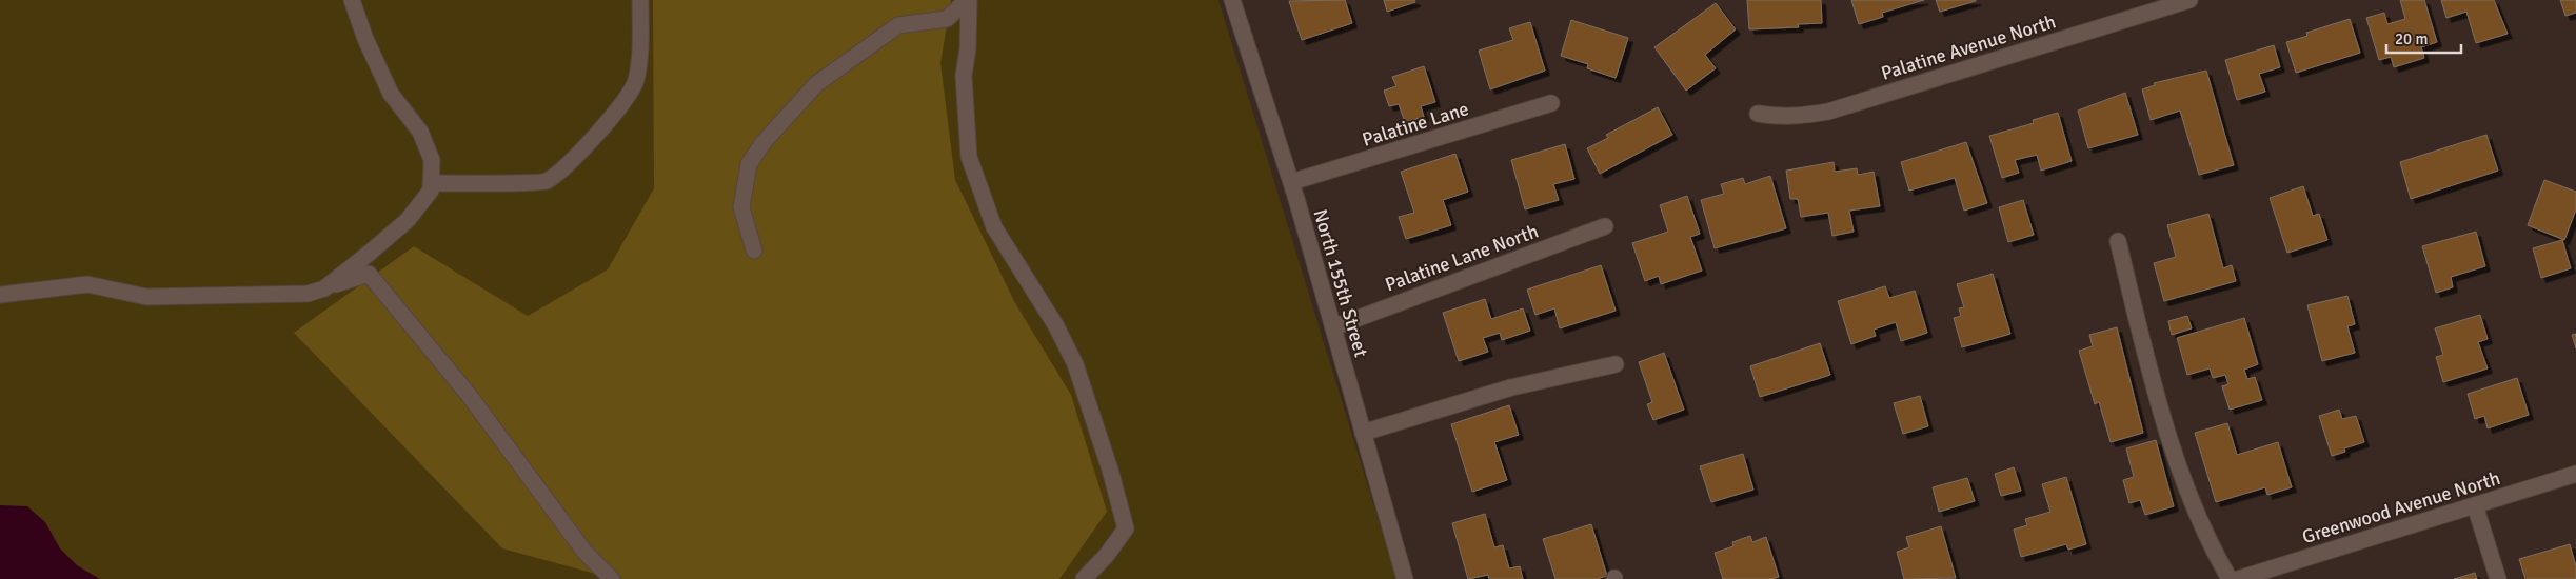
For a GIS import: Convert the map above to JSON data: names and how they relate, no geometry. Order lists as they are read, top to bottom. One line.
{"streets":{"street":["Palatine Avenue North","Palatine Lane","Palatine Lane North","North 155th Street","Greenwood Avenue North"]},"crossings":[["Palatine Lane","North 155th Street"],["Palatine Lane North","North 155th Street"]],"scale_bar":"20 m"}
